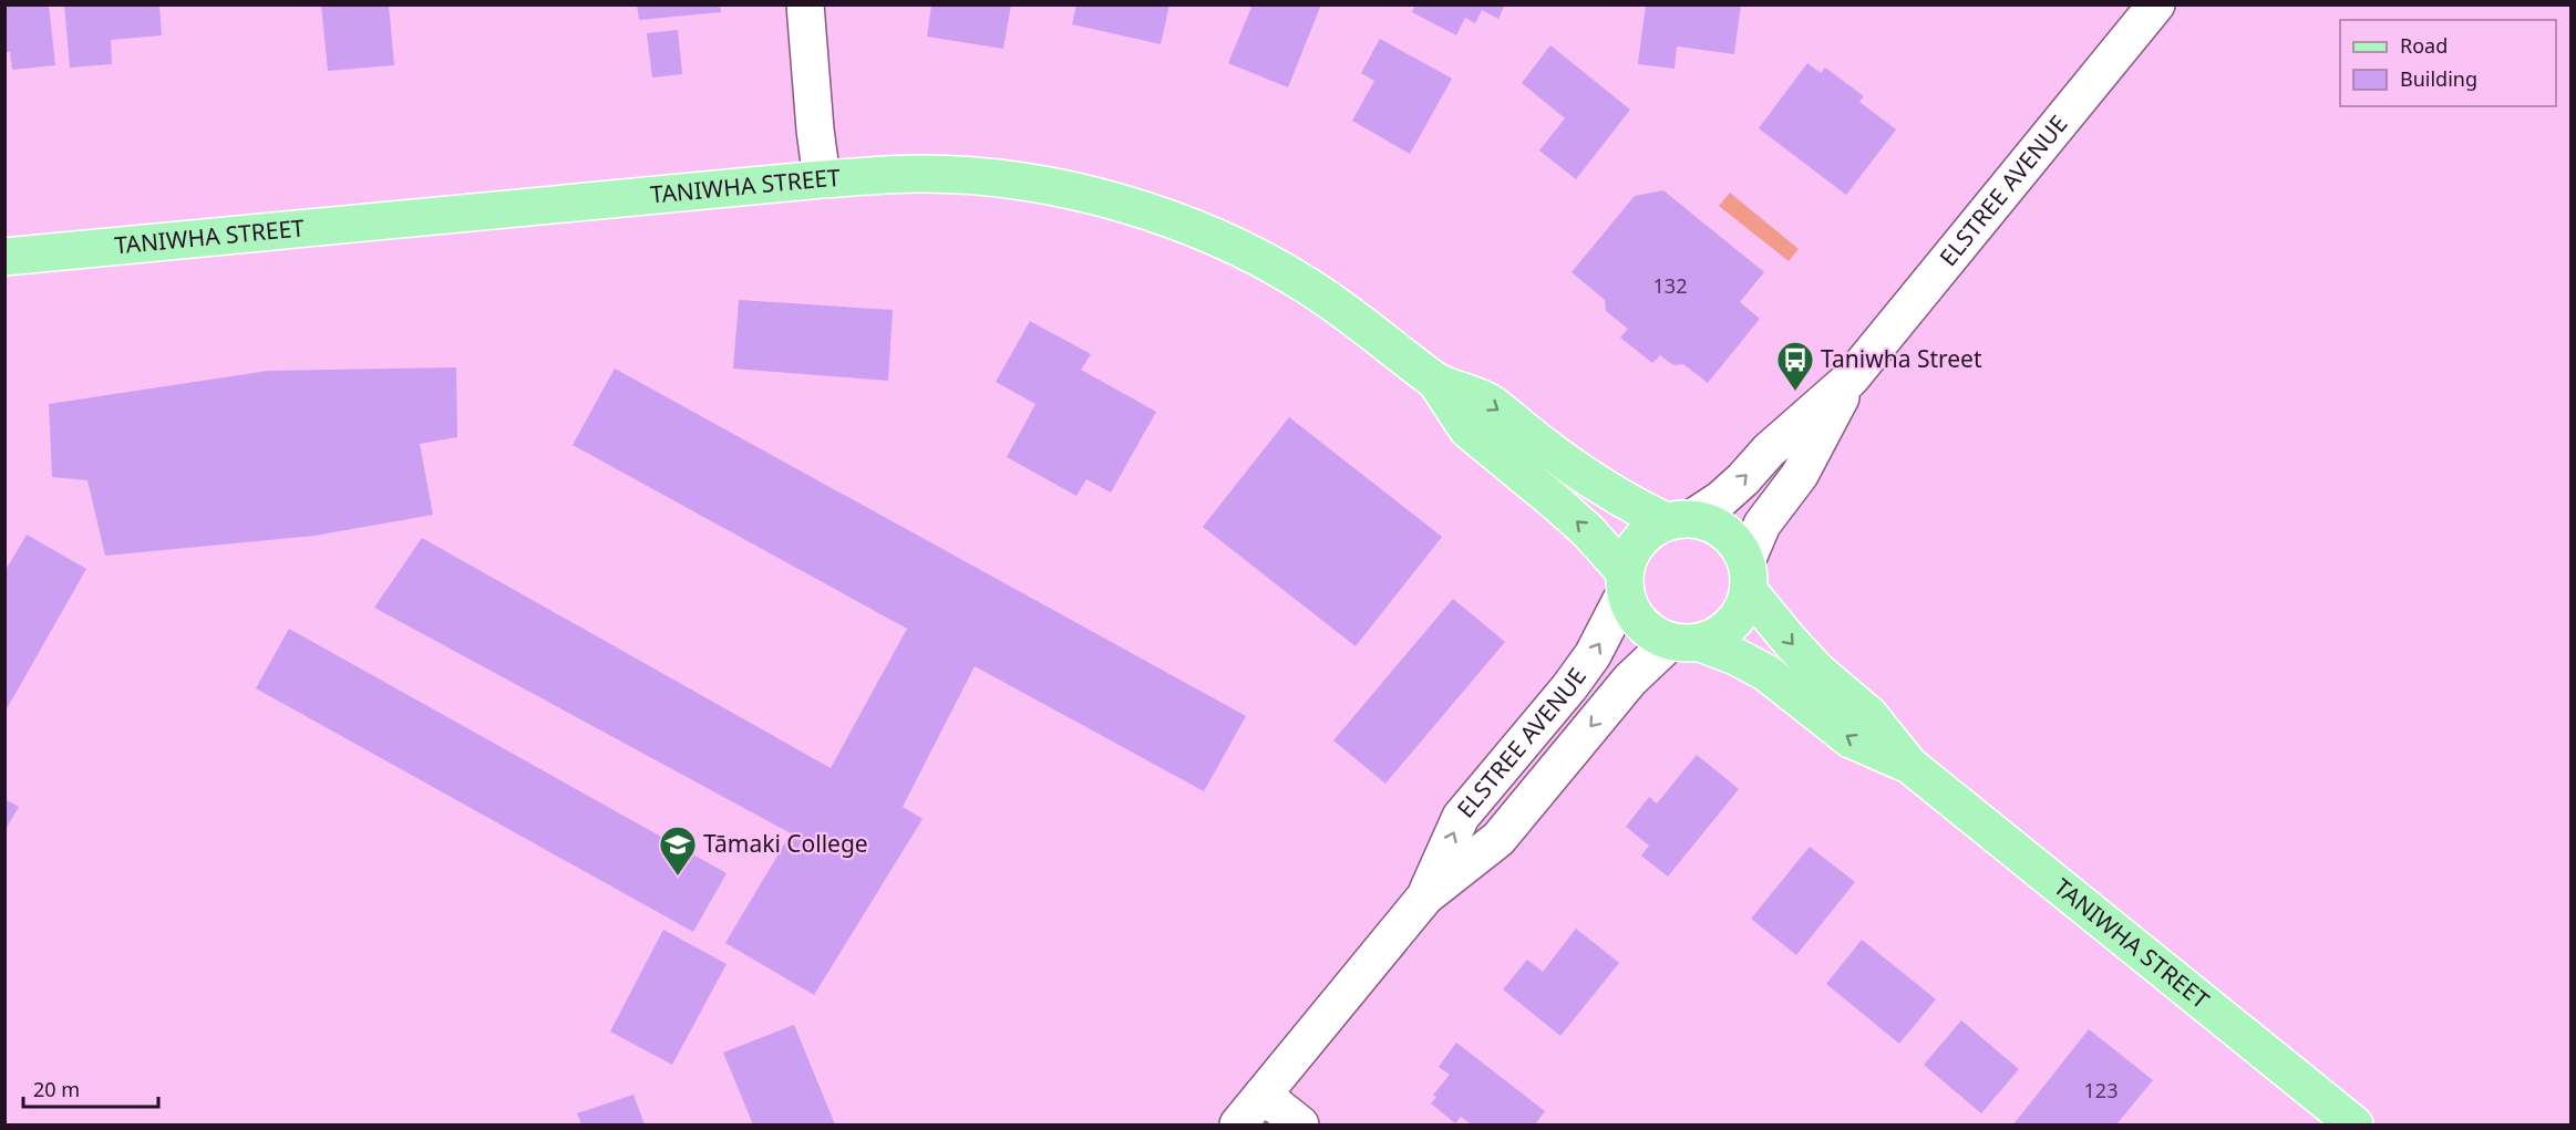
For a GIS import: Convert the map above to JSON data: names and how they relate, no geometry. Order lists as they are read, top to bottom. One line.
{"streets":{"main road":["TANIWHA STREET"],"street":["ELSTREE AVENUE"]},"crossings":[["TANIWHA STREET","ELSTREE AVENUE"]],"places":{"bus stop":["Taniwha Street"],"school or university":["Tāmaki College"]},"house_numbers":["132","123"],"legend":["Road","Building"],"scale_bar":"20 m"}
